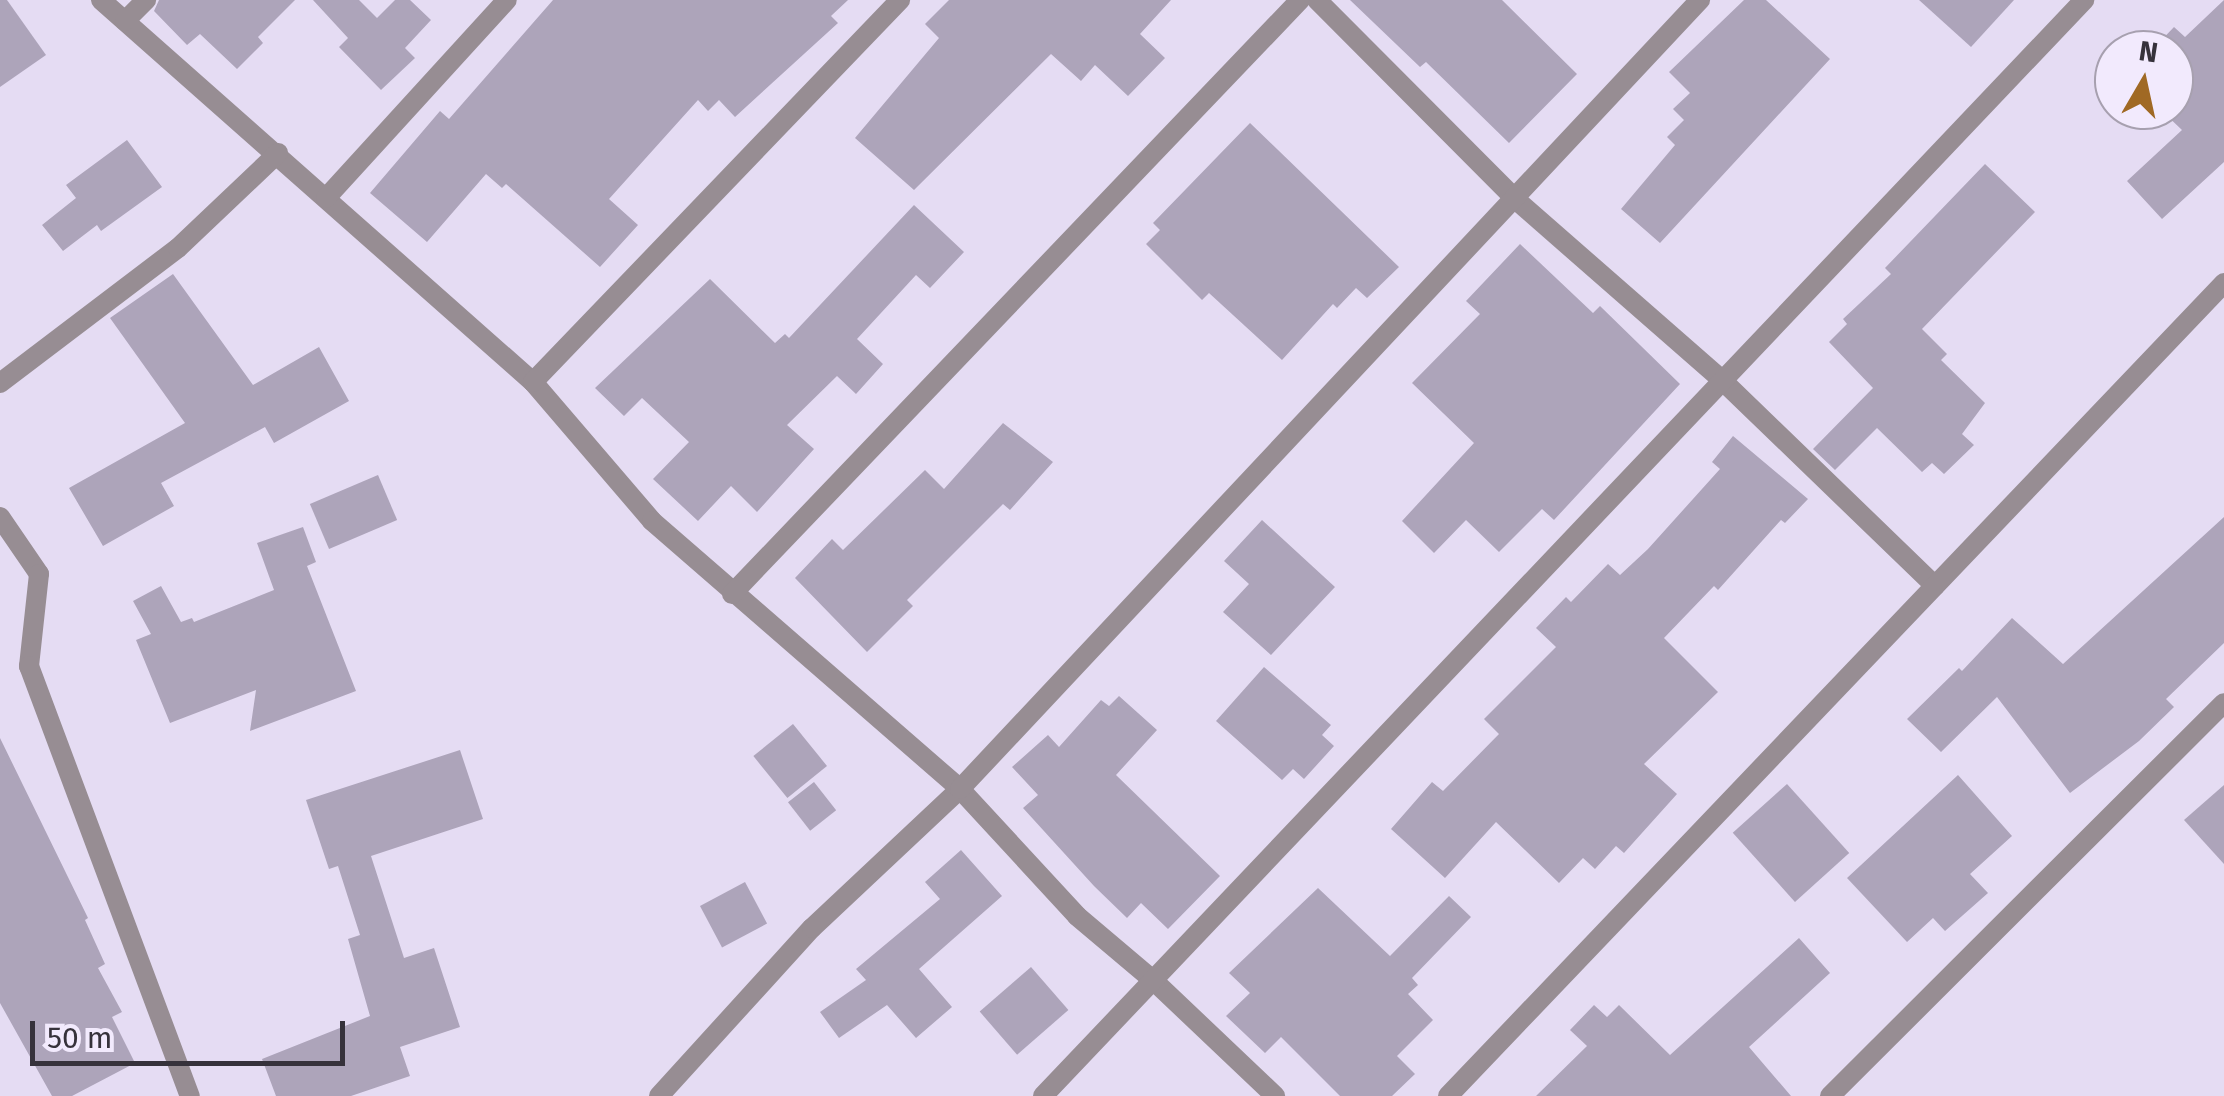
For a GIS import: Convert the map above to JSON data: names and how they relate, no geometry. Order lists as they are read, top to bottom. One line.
{"scale_bar":"50 m","north":"top"}
